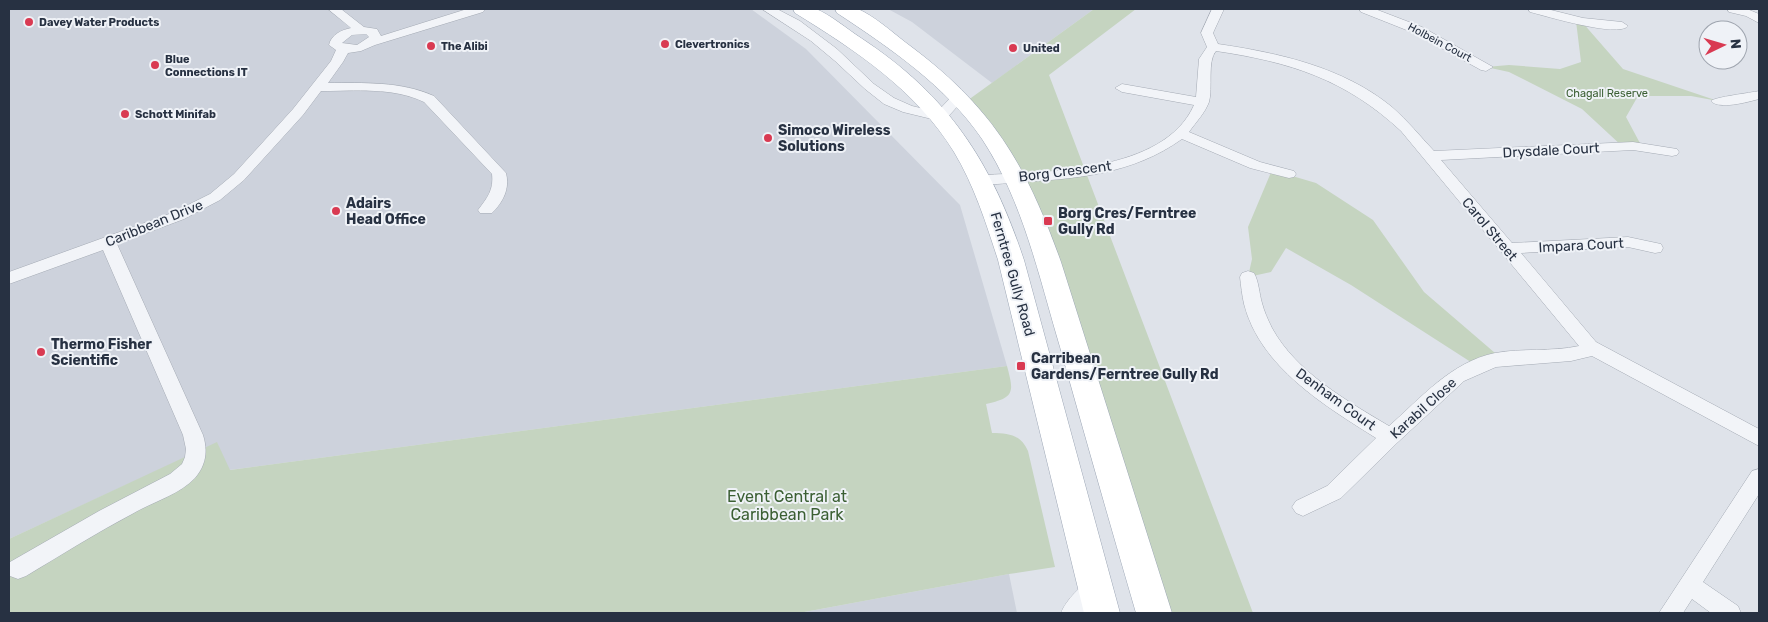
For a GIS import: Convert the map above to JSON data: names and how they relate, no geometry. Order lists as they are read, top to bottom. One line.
{"streets":{"main road":["Ferntree Gully Road"],"street":["Holbein Court","Drysdale Court","Borg Crescent","Caribbean Drive","Carol Street","Impara Court","Denham Court","Karabil Close"]},"crossings":[["Drysdale Court","Carol Street"],["Borg Crescent","Carol Street"],["Borg Crescent","Ferntree Gully Road"],["Carol Street","Impara Court"],["Carol Street","Karabil Close"],["Denham Court","Karabil Close"]],"parks":["Chagall Reserve","Event Central at Caribbean Park"],"places":{"other":["Davey Water Products","Clevertronics","The Alibi","United","Blue Connections IT","Schott Minifab","Simoco Wireless Solutions","Adairs Head Office","Thermo Fisher Scientific"],"transit":["Borg Cres/Ferntree Gully Rd","Carribean Gardens/Ferntree Gully Rd"]},"north":"right"}
